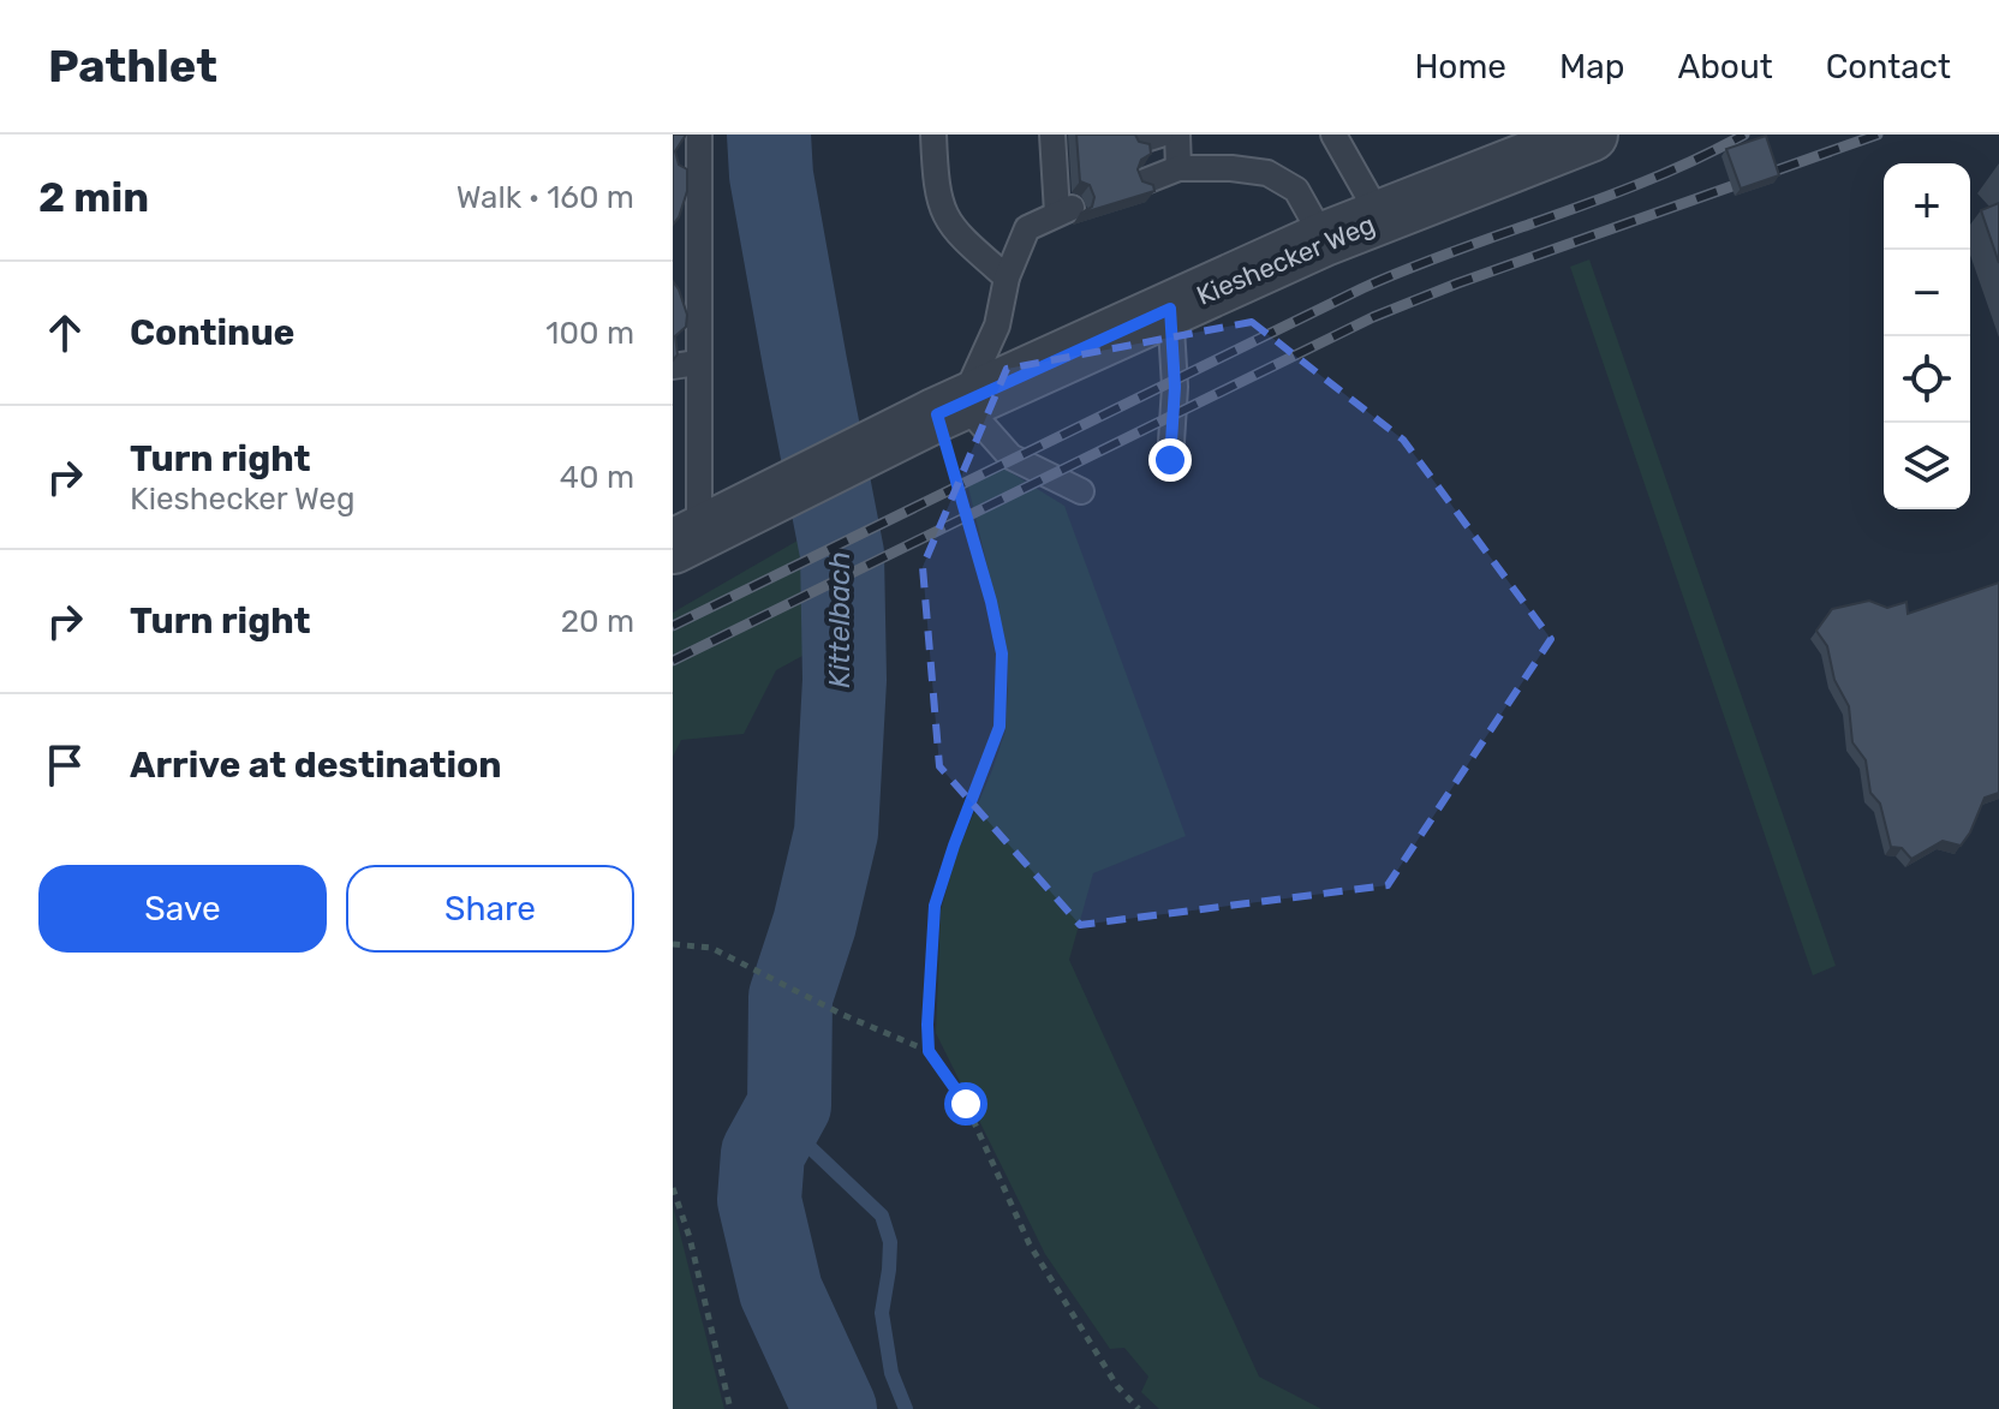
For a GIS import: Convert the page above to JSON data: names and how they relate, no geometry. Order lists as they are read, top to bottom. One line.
{"streets":{"street":["Kieshecker Weg"]},"water":["Kittelbach"],"page":{"header":"Pathlet","nav":["Home","Map","About","Contact"],"heading":["2 min","Walk · 160 m"],"map_buttons":["+","−"],"list":[["Continue","100 m"],["Turn right","Kieshecker Weg","40 m"],["Turn right","20 m"],"Arrive at destination"],"buttons":["Save","Share"]}}
